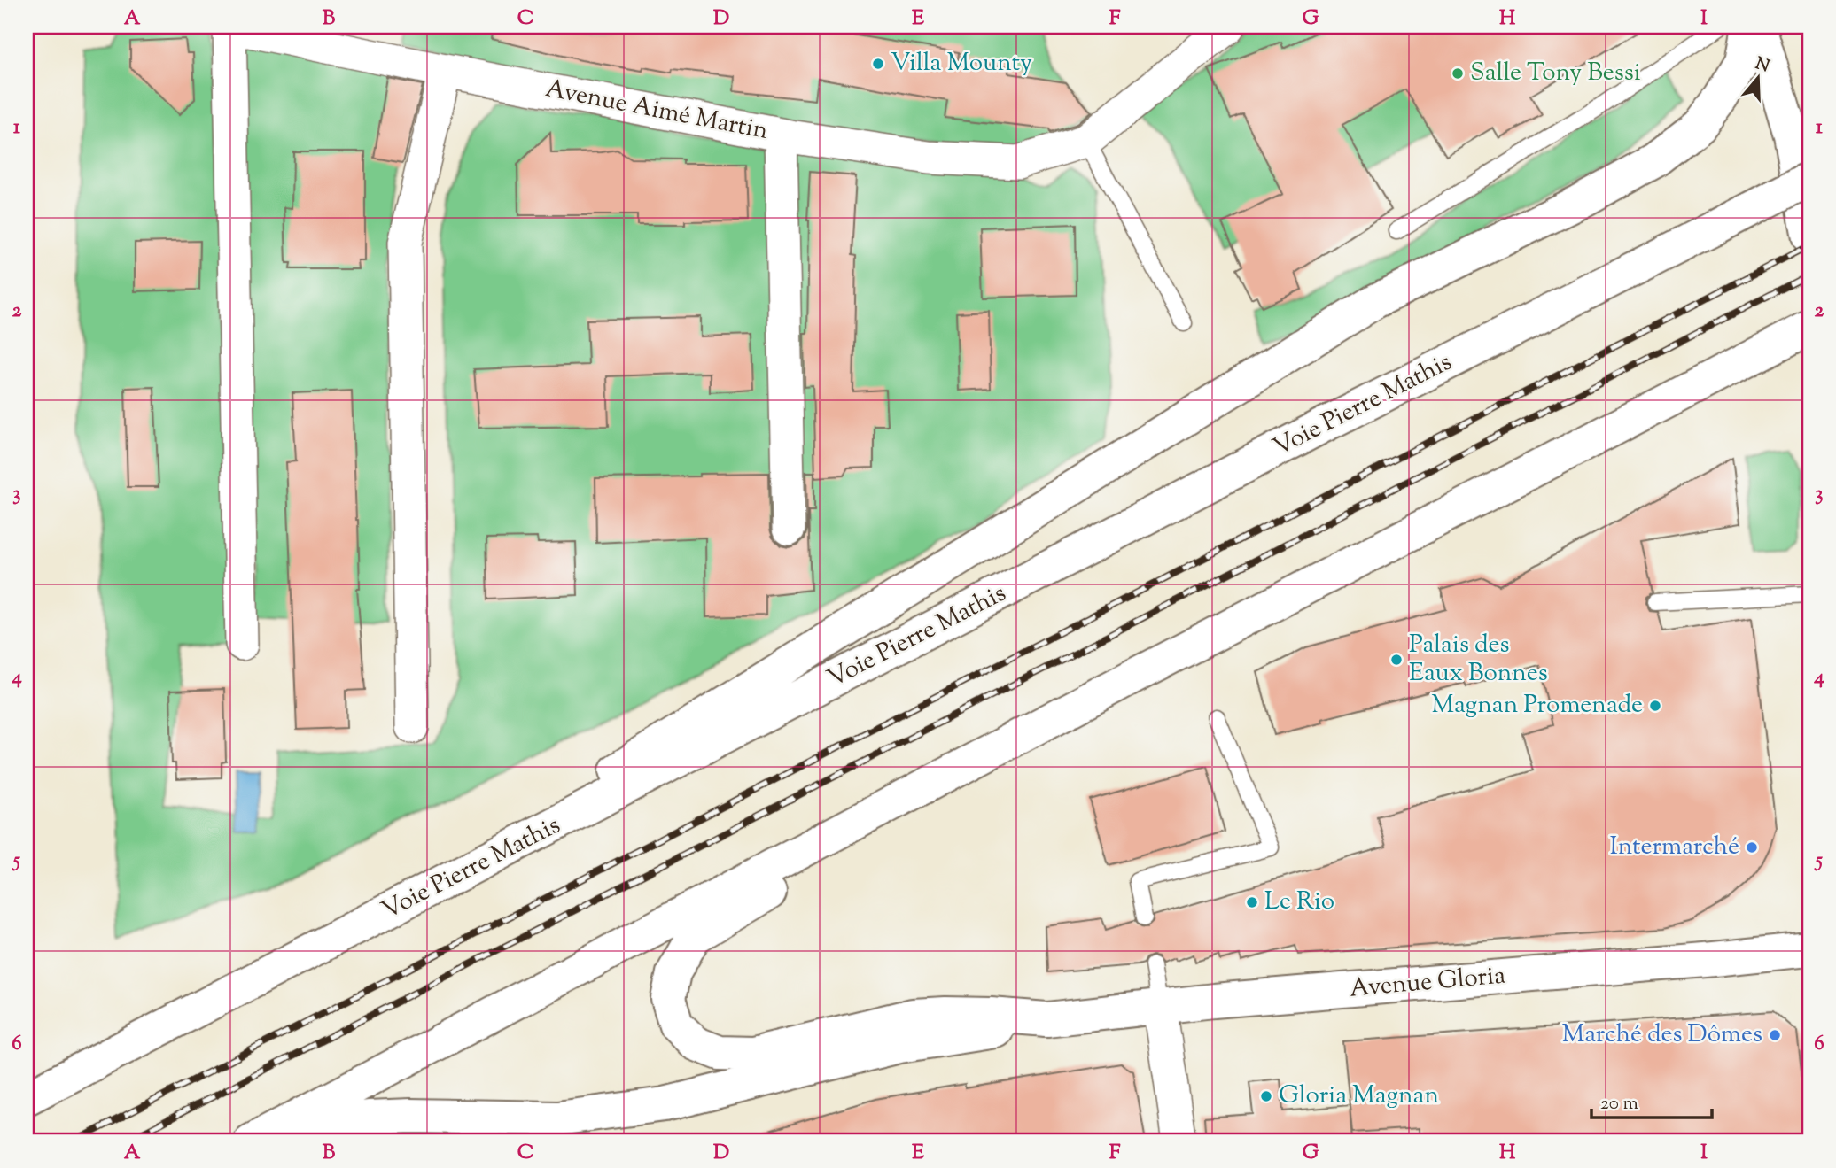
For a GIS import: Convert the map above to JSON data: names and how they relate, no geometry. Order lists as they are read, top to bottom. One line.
{"streets":{"main road":["Voie Pierre Mathis","Avenue Gloria"],"street":["Avenue Aimé Martin"]},"places":["Villa Mounty","Salle Tony Bessi","Palais des Eaux Bonnes","Magnan Promenade","Intermarché","Le Rio","Marché des Dômes","Gloria Magnan"],"scale_bar":"20 m","north":"top","grid":{"columns":["A","B","C","D","E","F","G","H","I"],"rows":["1","2","3","4","5","6"]}}
